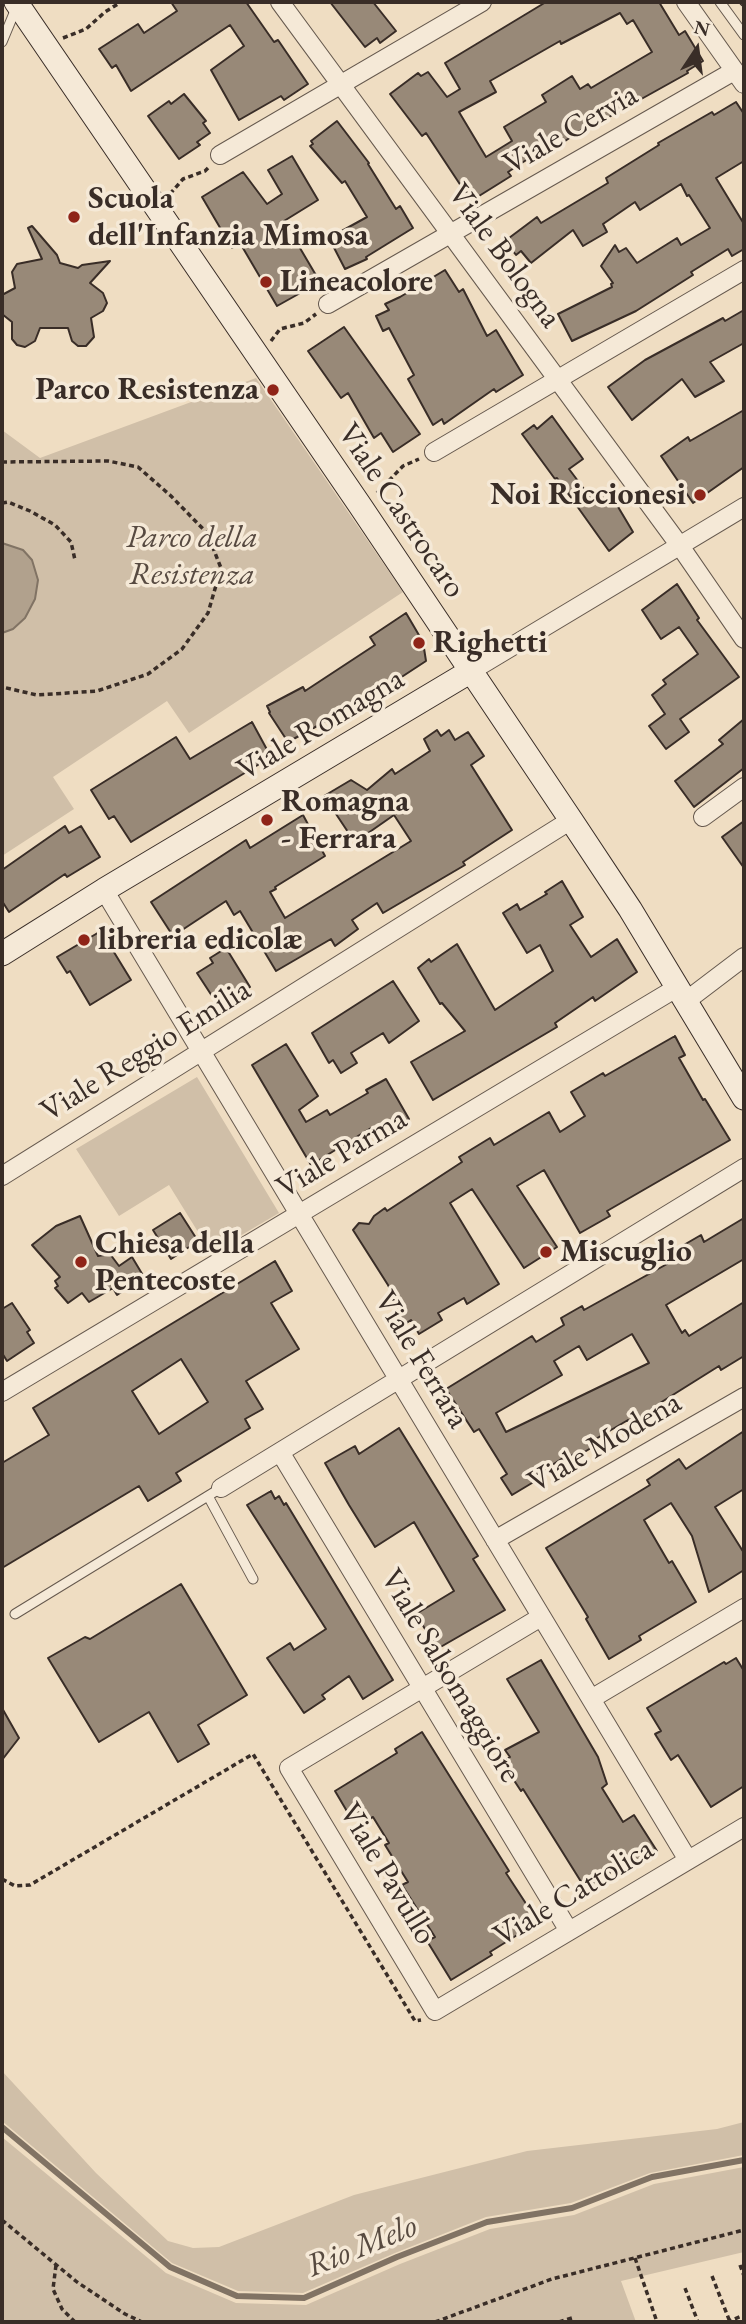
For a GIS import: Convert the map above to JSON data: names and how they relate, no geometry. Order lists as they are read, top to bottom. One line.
{"streets":{"street":["Viale Cervia","Viale Bologna","Viale Castrocaro","Viale Romagna","Viale Reggio Emilia","Viale Parma","Viale Ferrara","Viale Modena","Viale Salsomaggiore","Viale Pavullo","Viale Cattolica"]},"crossings":[["Viale Cervia","Viale Bologna"],["Viale Bologna","Viale Romagna"],["Viale Castrocaro","Viale Romagna"],["Viale Castrocaro","Viale Reggio Emilia"],["Viale Castrocaro","Viale Parma"],["Viale Romagna","Viale Ferrara"],["Viale Reggio Emilia","Viale Ferrara"],["Viale Parma","Viale Ferrara"],["Viale Ferrara","Viale Modena"],["Viale Ferrara","Viale Cattolica"],["Viale Salsomaggiore","Viale Pavullo"],["Viale Salsomaggiore","Viale Cattolica"],["Viale Pavullo","Viale Cattolica"]],"water":["Rio Melo"],"parks":["Parco della Resistenza"],"places":["Scuola dell'Infanzia Mimosa","Lineacolore","Parco Resistenza","Noi Riccionesi","Righetti","Romagna - Ferrara","libreria edicolæ","Miscuglio","Chiesa della Pentecoste"],"north":"top"}
